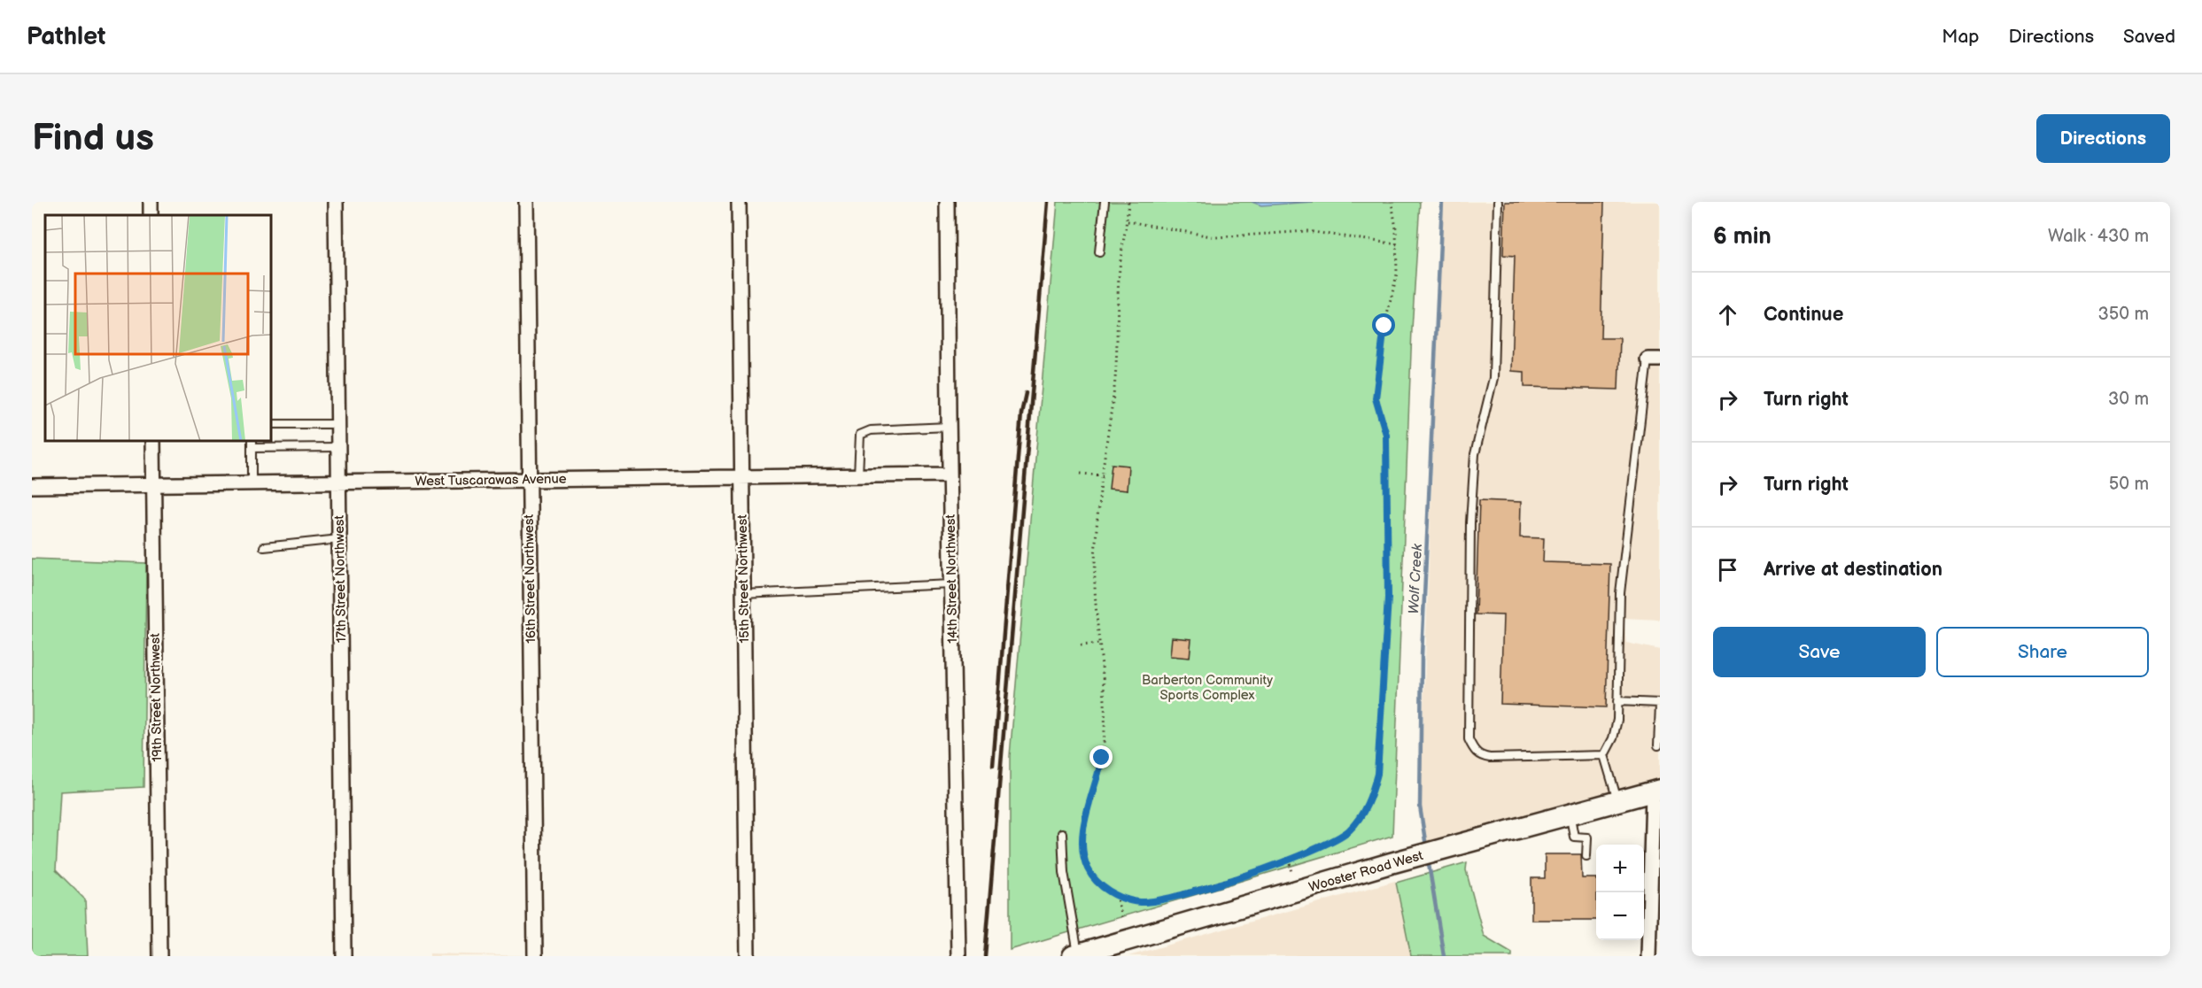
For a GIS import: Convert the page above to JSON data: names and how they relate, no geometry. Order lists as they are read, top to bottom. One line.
{"streets":{"main road":["Wooster Road West"],"street":["West Tuscarawas Avenue","17th Street Northwest","16th Street Northwest","15th Street Northwest","14th Street Northwest","19th Street Northwest"]},"crossings":[["West Tuscarawas Avenue","17th Street Northwest"],["West Tuscarawas Avenue","16th Street Northwest"],["West Tuscarawas Avenue","15th Street Northwest"],["West Tuscarawas Avenue","14th Street Northwest"],["West Tuscarawas Avenue","19th Street Northwest"]],"water":["Wolf Creek"],"parks":["Barberton Community Sports Complex"],"page":{"header":"Pathlet","nav":["Map","Directions","Saved"],"buttons":["Directions",["Save","Share"]],"title":"Find us","heading":["6 min","Walk · 430 m"],"list":[["Continue","350 m"],["Turn right","30 m"],["Turn right","50 m"],"Arrive at destination"],"map_buttons":["+","−"]}}
